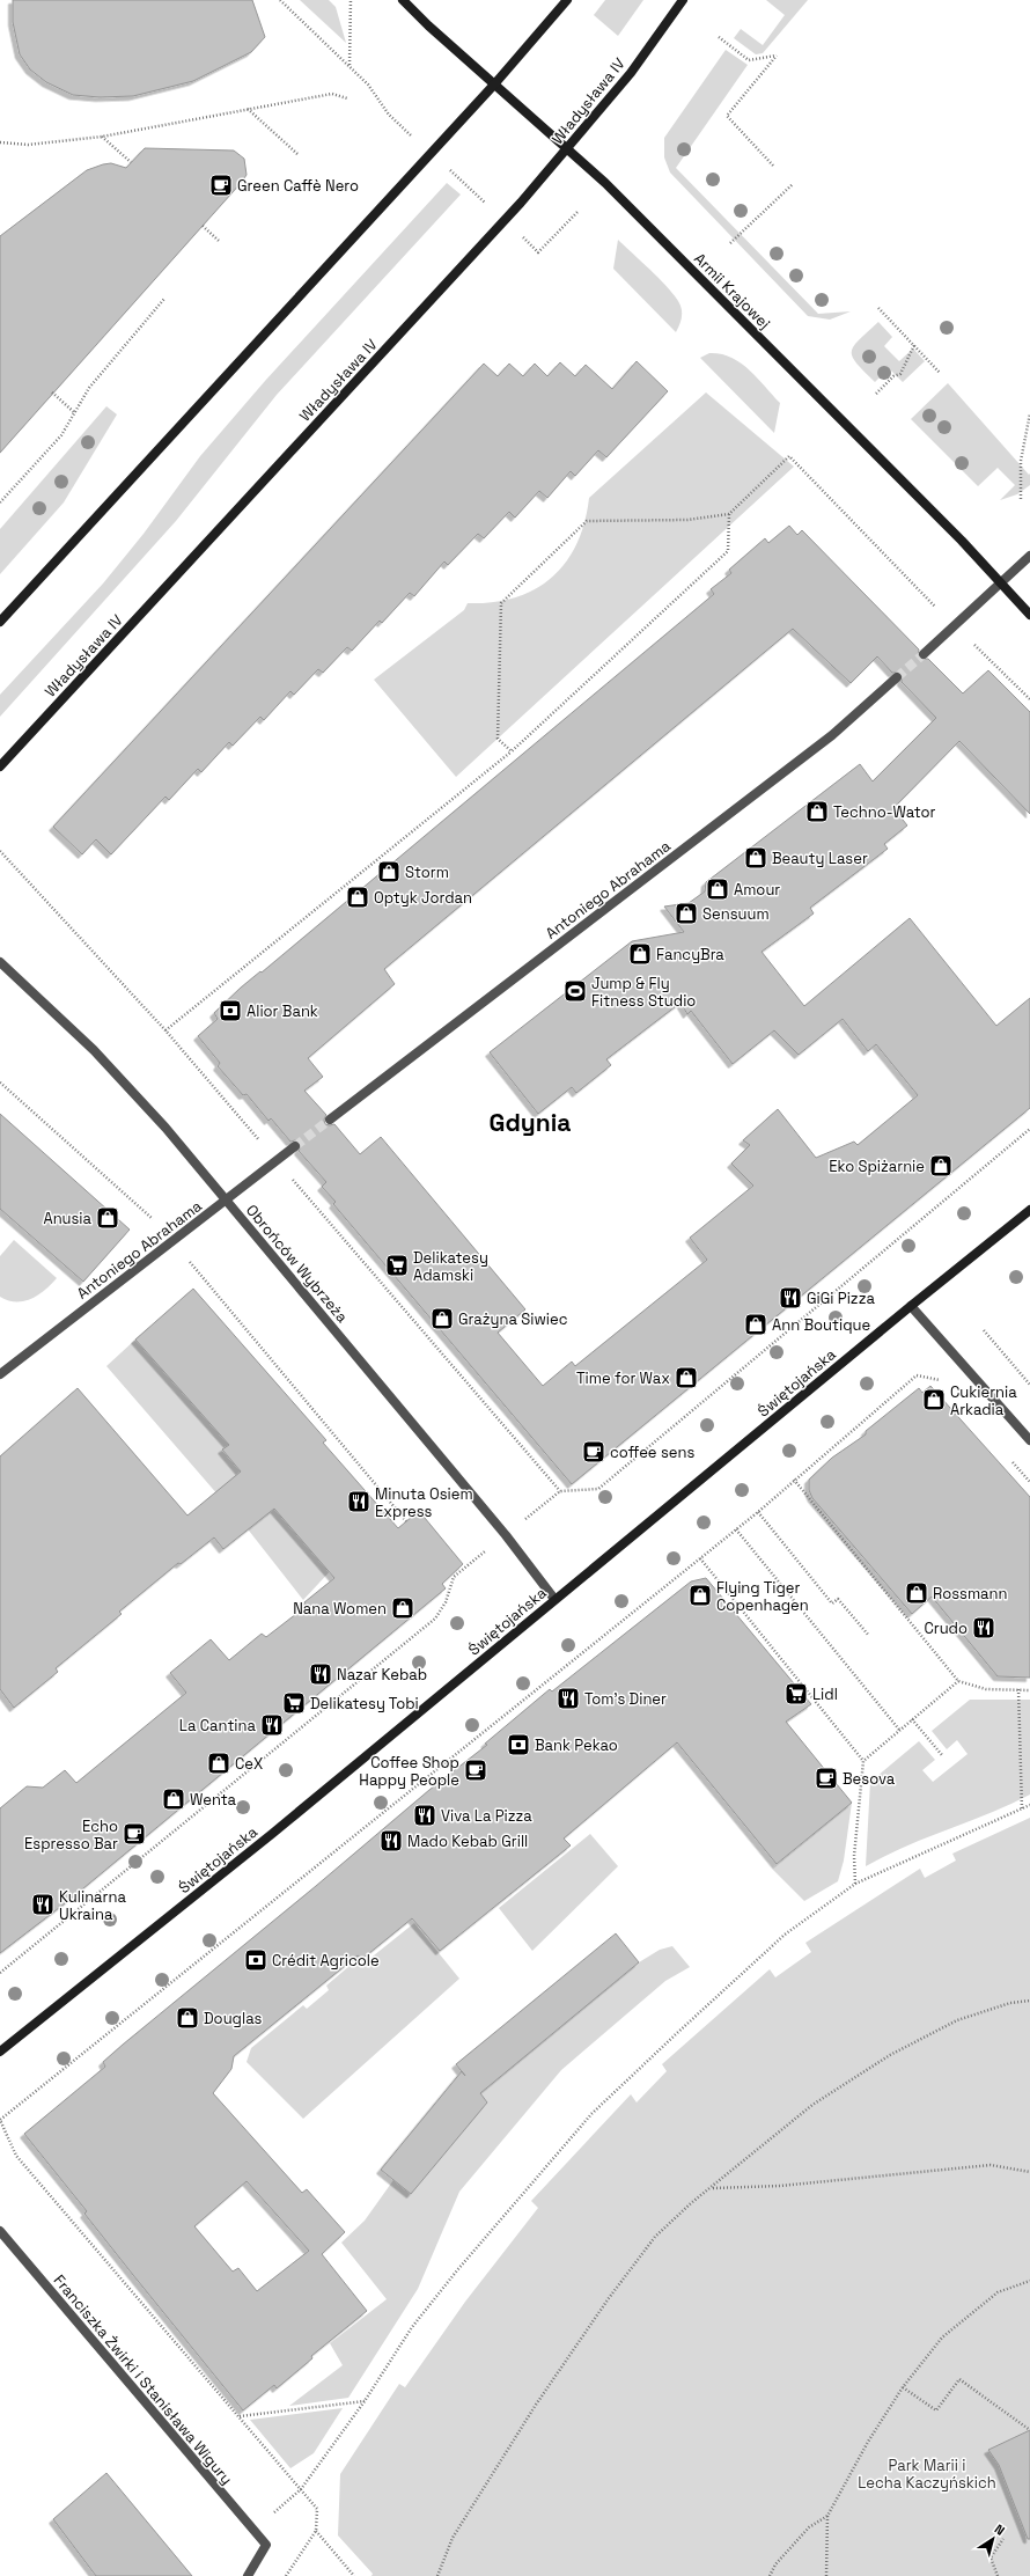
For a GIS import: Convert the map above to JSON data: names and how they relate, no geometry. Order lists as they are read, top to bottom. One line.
{"streets":{"street":["Władysława IV","Armii Krajowej","Antoniego Abrahama","Obrońców Wybrzeża","Świętojańska","Franciszka Żwirki i Stanisława Wigury"]},"crossings":[["Władysława IV","Armii Krajowej"],["Antoniego Abrahama","Obrońców Wybrzeża"],["Obrońców Wybrzeża","Świętojańska"]],"districts":["Gdynia"],"parks":["Park Marii i Lecha Kaczyńskich"],"places":{"cafe":["Green Caffè Nero","coffee sens","Coffee Shop Happy People","Besova","Echo Espresso Bar"],"shop":["Techno-Wator","Beauty Laser","Storm","Amour","Optyk Jordan","Sensuum","FancyBra","Eko Spiżarnie","Anusia","Grażyna Siwiec","Ann Boutique","Time for Wax","Cukiernia Arkadia","Rossmann","Flying Tiger Copenhagen","Nana Women","CeX","Wenta","Douglas"],"sports":["Jump & Fly Fitness Studio"],"bank":["Alior Bank","Bank Pekao","Crédit Agricole"],"supermarket":["Delikatesy Adamski","Lidl","Delikatesy Tobi"],"restaurant":["GiGi Pizza","Minuta Osiem Express","Crudo","Nazar Kebab","Tom's Diner","La Cantina","Viva La Pizza","Mado Kebab Grill","Kulinarna Ukraina"]},"north":"top right"}
